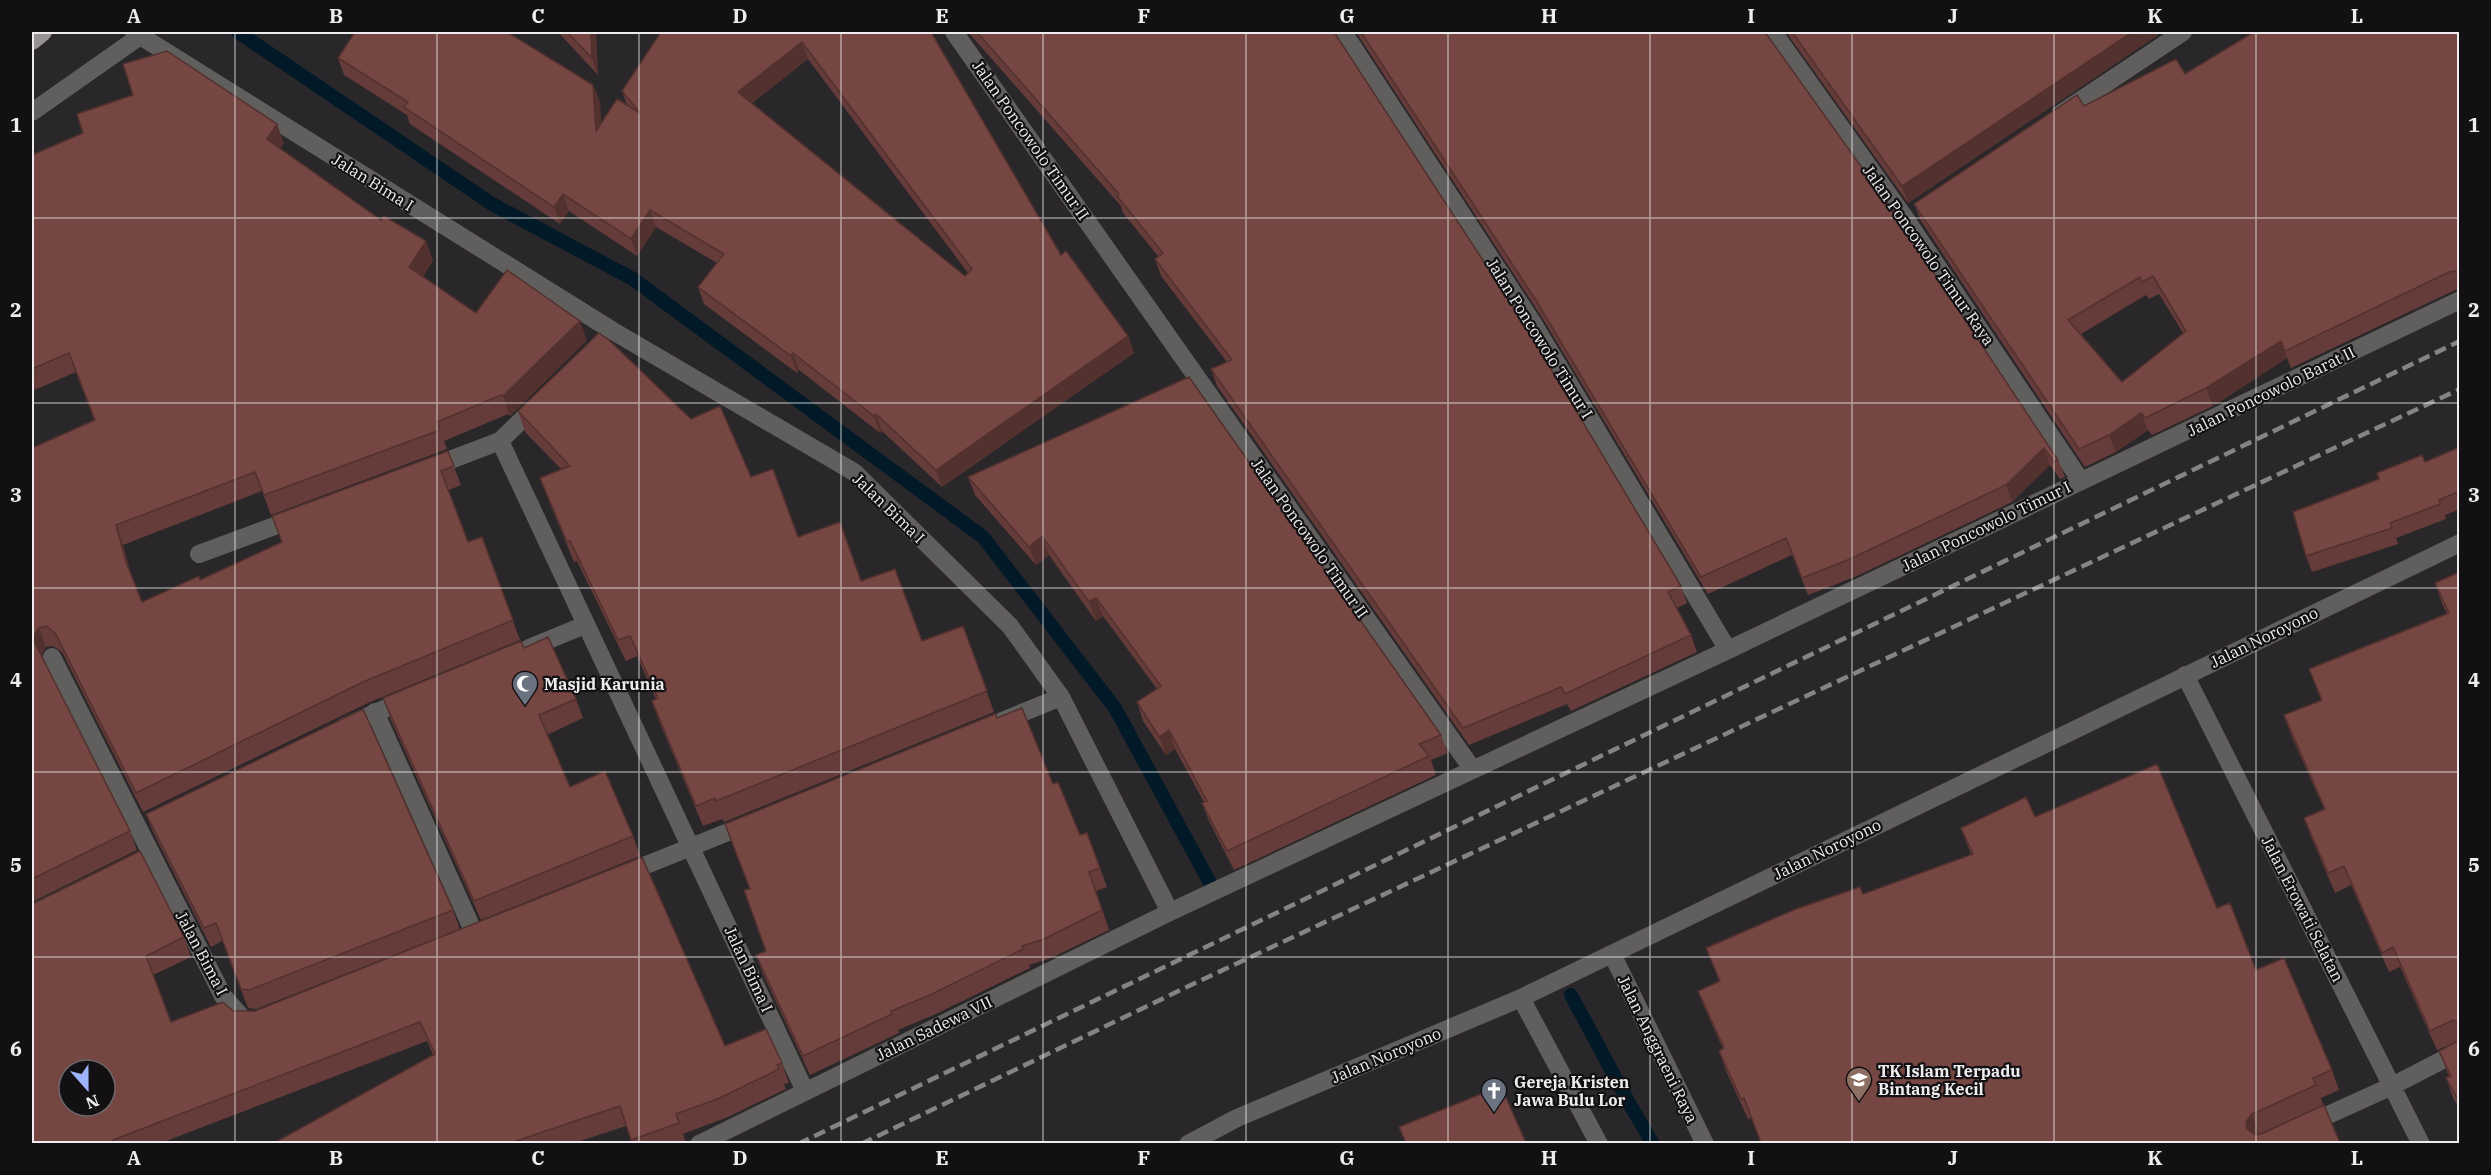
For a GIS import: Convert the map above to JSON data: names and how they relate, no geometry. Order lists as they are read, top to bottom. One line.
{"streets":{"street":["Jalan Poncowolo Timur II","Jalan Bima I","Jalan Poncowolo Timur Raya","Jalan Poncowolo Timur I","Jalan Poncowolo Barat II","Jalan Noroyono","Jalan Erowati Selatan","Jalan Sadewa VII","Jalan Anggraeni Raya"]},"crossings":[["Jalan Poncowolo Timur II","Jalan Poncowolo Timur I"],["Jalan Bima I","Jalan Sadewa VII"],["Jalan Poncowolo Timur Raya","Jalan Poncowolo Timur I"],["Jalan Poncowolo Timur Raya","Jalan Poncowolo Barat II"],["Jalan Poncowolo Timur I","Jalan Poncowolo Barat II"],["Jalan Noroyono","Jalan Erowati Selatan"],["Jalan Noroyono","Jalan Anggraeni Raya"]],"places":{"mosque":["Masjid Karunia"],"school or university":["TK Islam Terpadu Bintang Kecil"],"church":["Gereja Kristen Jawa Bulu Lor"]},"north":"bottom","grid":{"columns":["A","B","C","D","E","F","G","H","I","J","K","L"],"rows":["1","2","3","4","5","6"]}}
